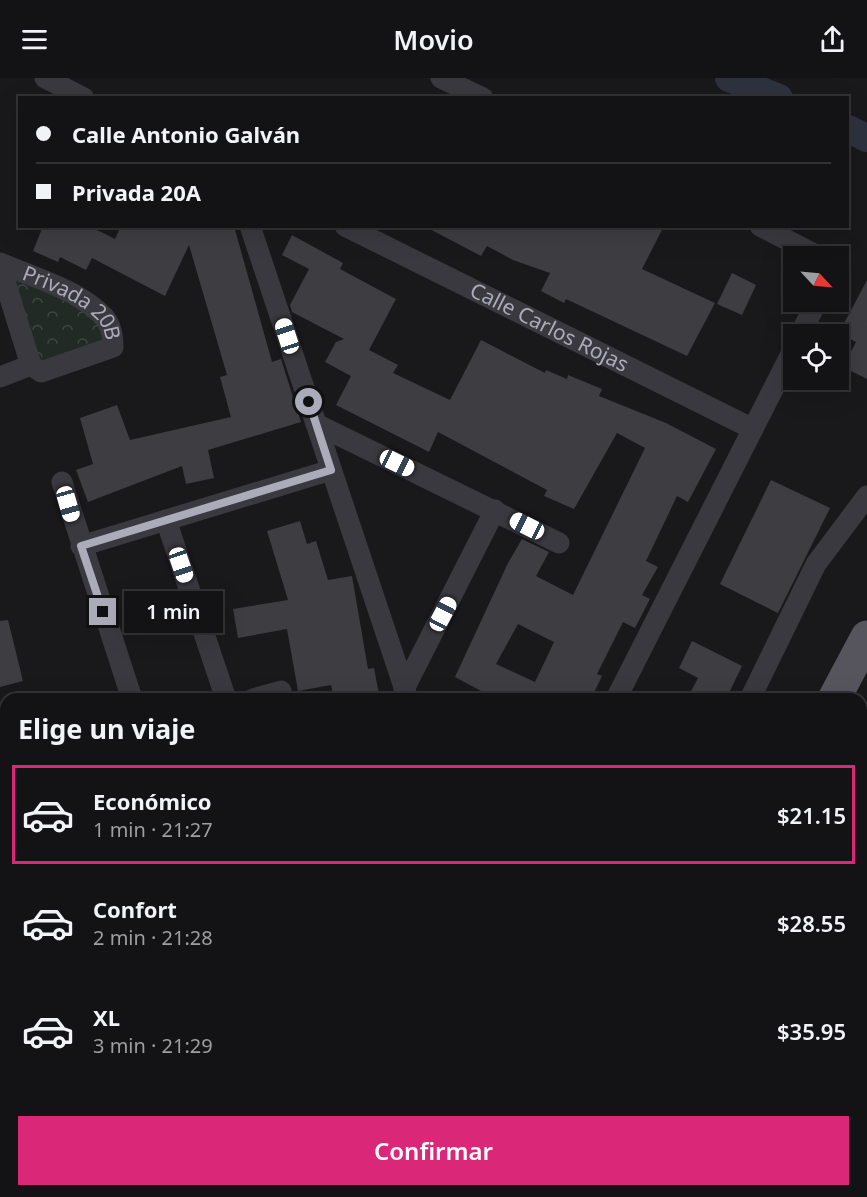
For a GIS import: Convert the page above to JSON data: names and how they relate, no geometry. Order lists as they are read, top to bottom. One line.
{"streets":{"street":["Privada 20B","Calle Carlos Rojas"]},"north":"bottom right","page":{"header":"Movio","banner":["Calle Antonio Galván","Privada 20A"],"bubble":"1 min","heading":"Elige un viaje","list":[{"name":"Económico","note":"1 min · 21:27","value":"$21.15"},{"name":"Confort","note":"2 min · 21:28","value":"$28.55"},{"name":"XL","note":"3 min · 21:29","value":"$35.95"}],"buttons":"Confirmar"}}
